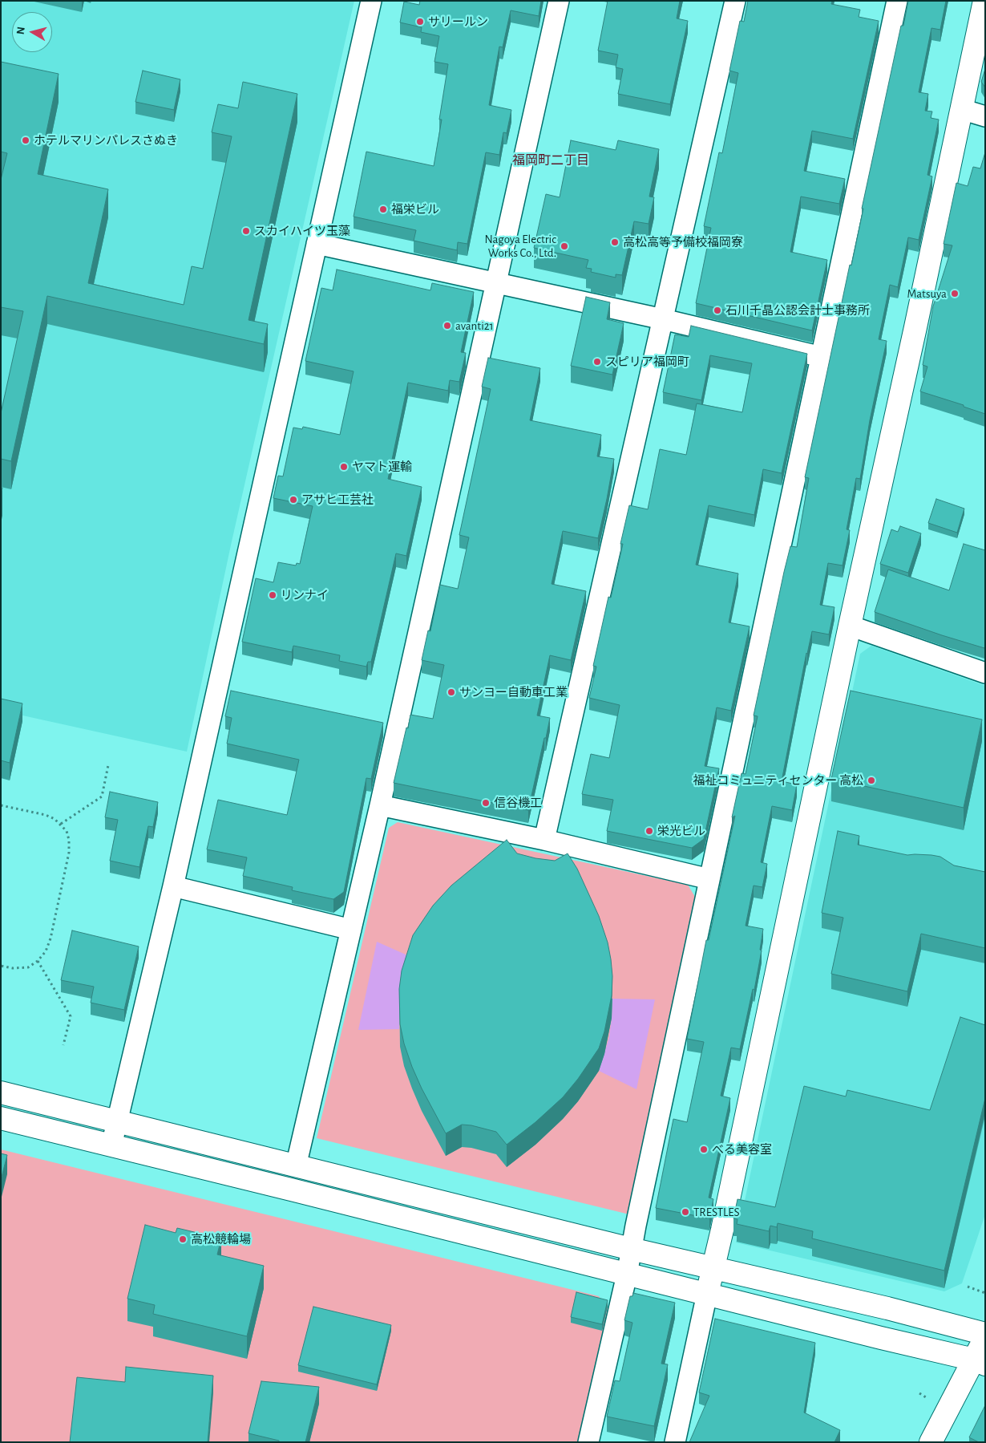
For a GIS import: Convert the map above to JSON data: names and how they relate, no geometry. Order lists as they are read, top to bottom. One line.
{"districts":["福岡町二丁目"],"places":["サリールン","ホテルマリンパレスさぬき","福栄ビル","スカイハイツ玉藻","高松高等予備校福岡寮","Nagoya Electric Works Co., Ltd.","Matsuya","石川千晶公認会計士事務所","avanti21","スピリア福岡町","ヤマト運輸","アサヒ工芸社","リンナイ","サンヨー自動車工業","福祉コミュニティセンター 高松","信谷機工","栄光ビル","べる美容室","TRESTLES","高松競輪場"],"north":"left"}
